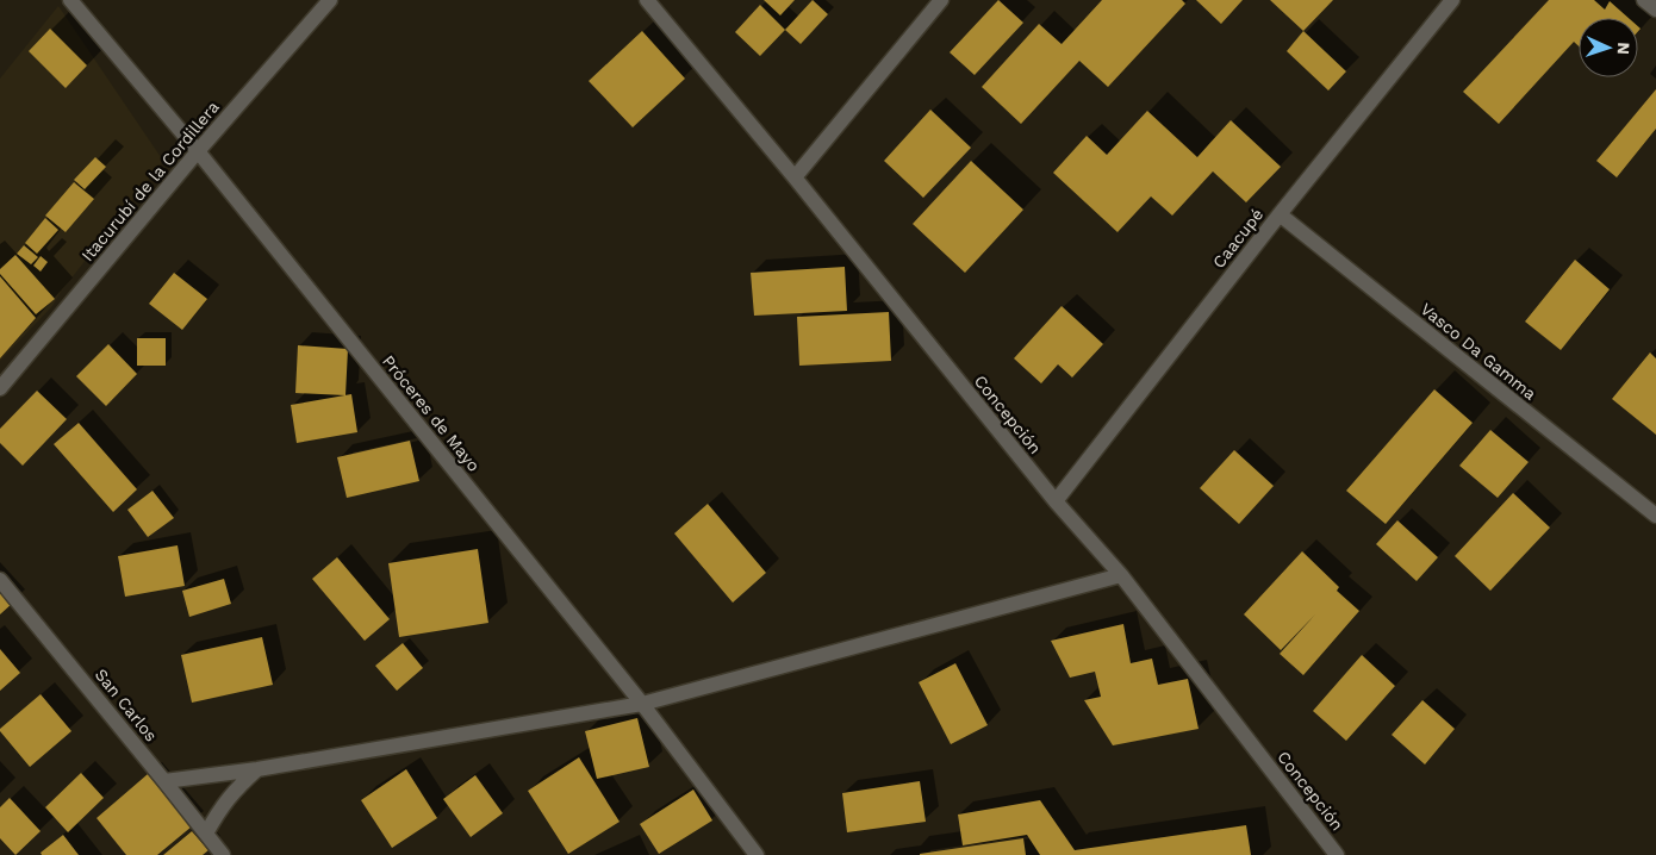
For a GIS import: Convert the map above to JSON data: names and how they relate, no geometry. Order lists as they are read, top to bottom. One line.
{"streets":{"street":["Itacurubí de la Cordillera","Caacupé","Vasco Da Gamma","Próceres de Mayo","Concepción","San Carlos"]},"crossings":[["Itacurubí de la Cordillera","Próceres de Mayo"],["Caacupé","Vasco Da Gamma"],["Caacupé","Concepción"]],"north":"right"}
